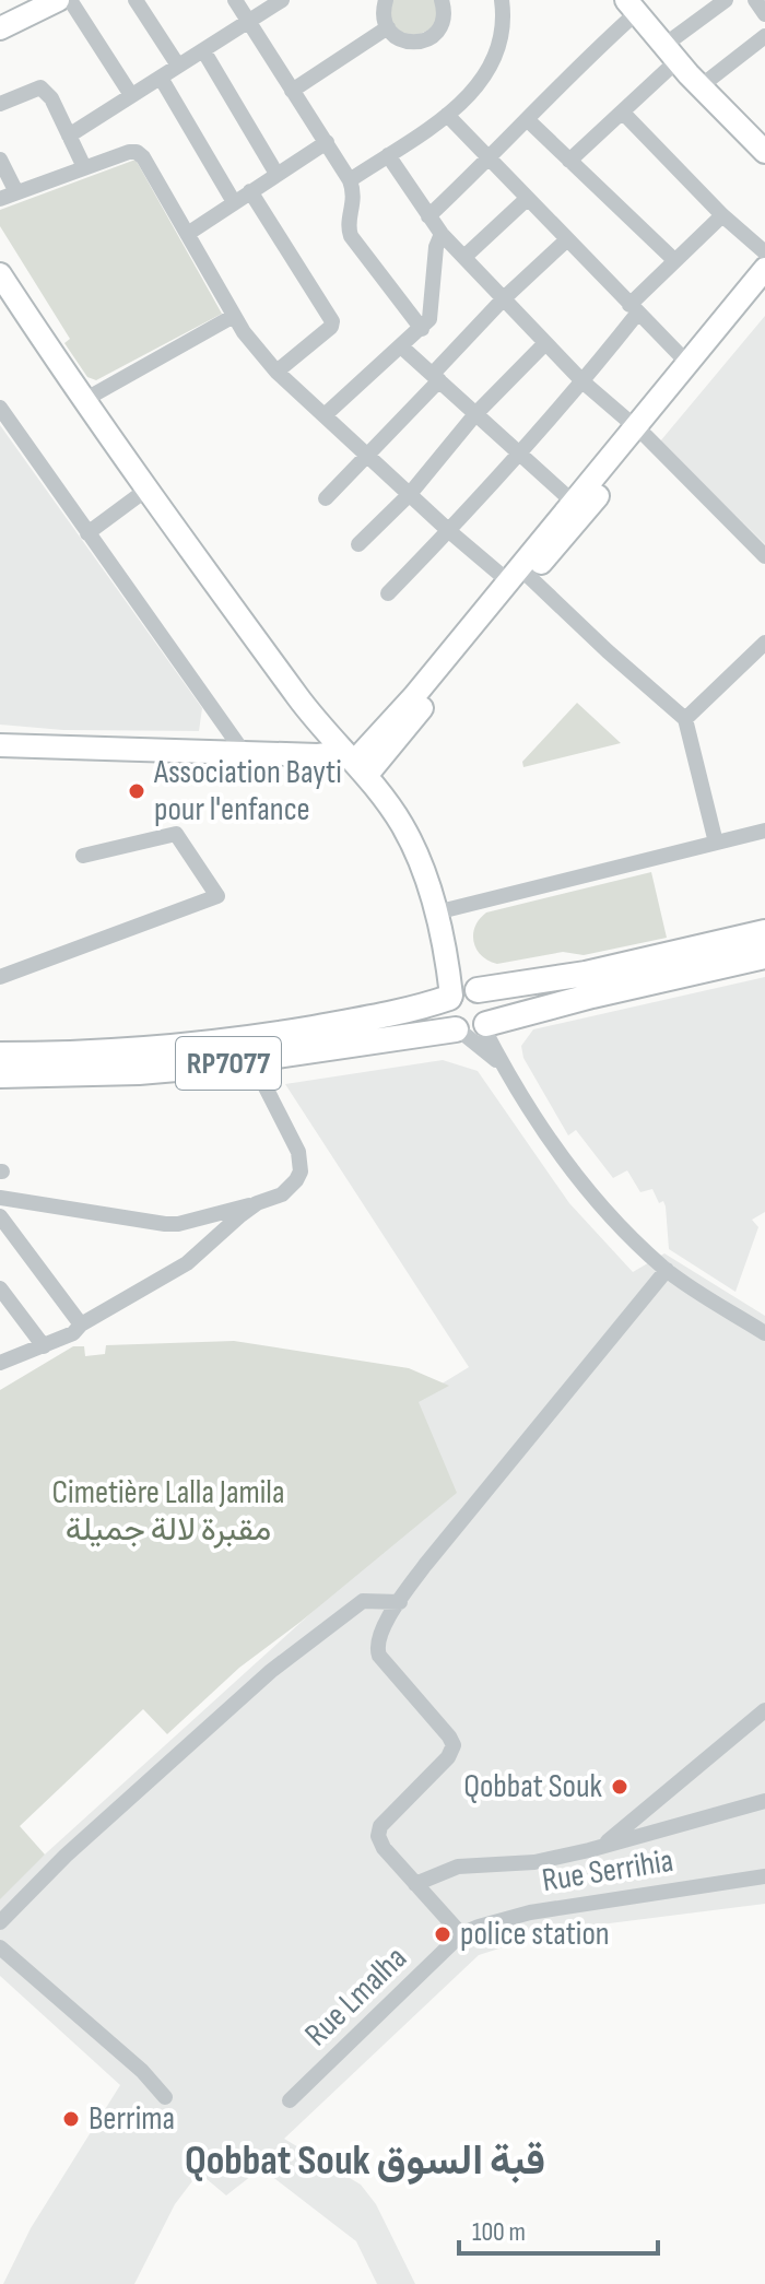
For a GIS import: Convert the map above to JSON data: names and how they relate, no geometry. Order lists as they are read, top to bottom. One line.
{"streets":{"main road":["RP7077"],"street":["Rue Serrihia","Rue Lmalha"]},"crossings":[["Rue Serrihia","Rue Lmalha"]],"districts":["Qobbat Souk قبة السوق"],"parks":["Cimetière Lalla Jamila مقبرة لالة جميلة"],"places":["Association Bayti pour l'enfance","Qobbat Souk","police station","Berrima"],"scale_bar":"100 m"}
